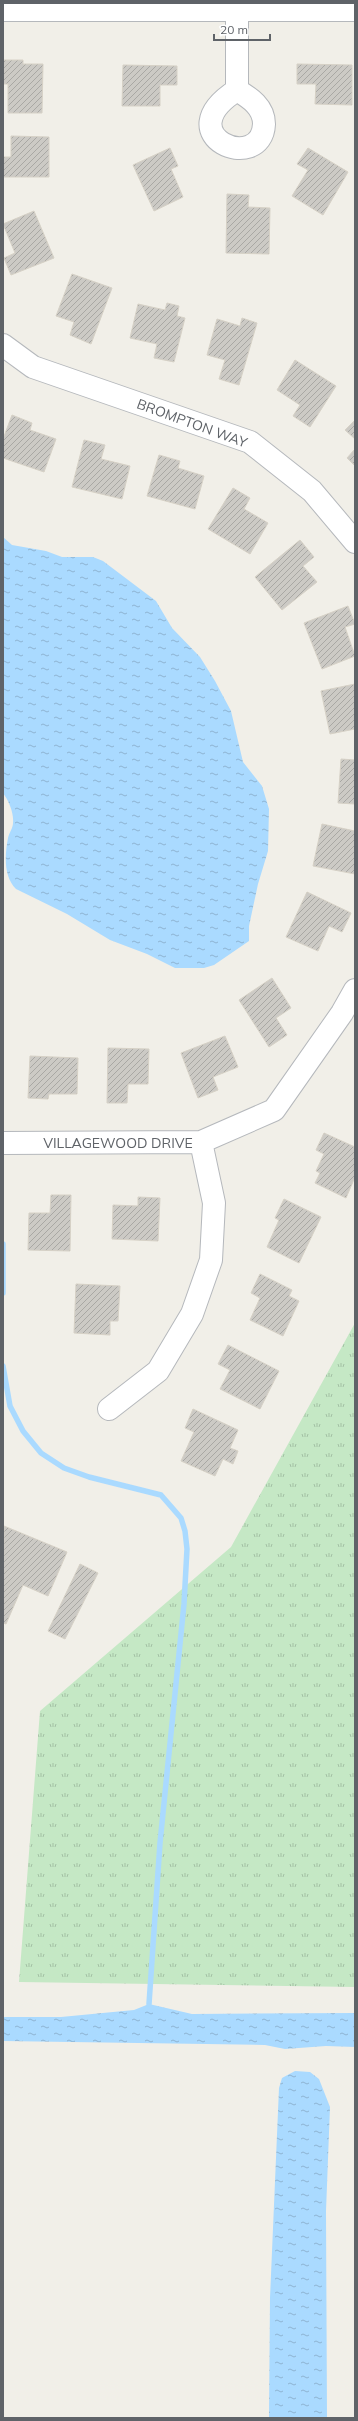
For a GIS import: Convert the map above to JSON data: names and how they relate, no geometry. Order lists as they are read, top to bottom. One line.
{"streets":{"street":["BROMPTON WAY","VILLAGEWOOD DRIVE"]},"scale_bar":"20 m"}
